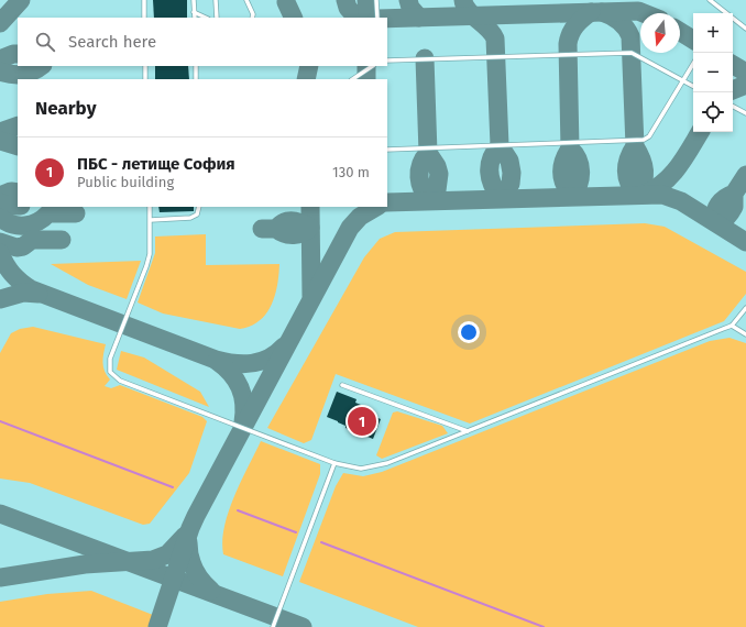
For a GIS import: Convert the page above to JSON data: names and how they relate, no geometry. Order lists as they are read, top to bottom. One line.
{"north":"bottom","page":{"map_buttons":["+","−"],"search":"Search here","heading":"Nearby","list":[{"mark":"1","name":"ПБС - летище София","note":"Public building","value":"130 m"}],"pins":"1"}}
